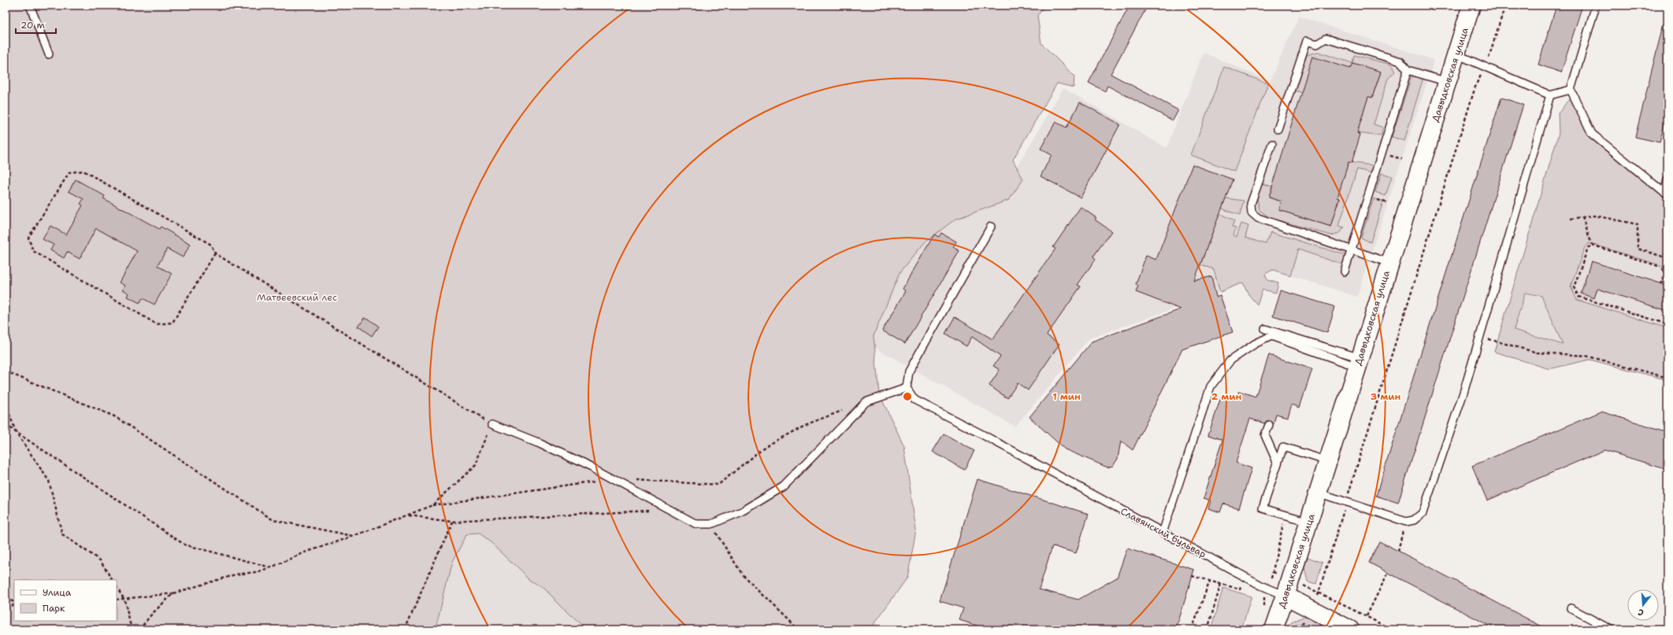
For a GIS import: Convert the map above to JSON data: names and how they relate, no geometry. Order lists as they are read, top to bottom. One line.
{"streets":{"street":["Давыдковская улица","Славянский бульвар"]},"crossings":[["Давыдковская улица","Славянский бульвар"]],"parks":["Матвеевский лес"],"legend":["Улица","Парк"],"scale_bar":"20 m","north":"bottom","rings":["1 мин","2 мин","3 мин"]}
